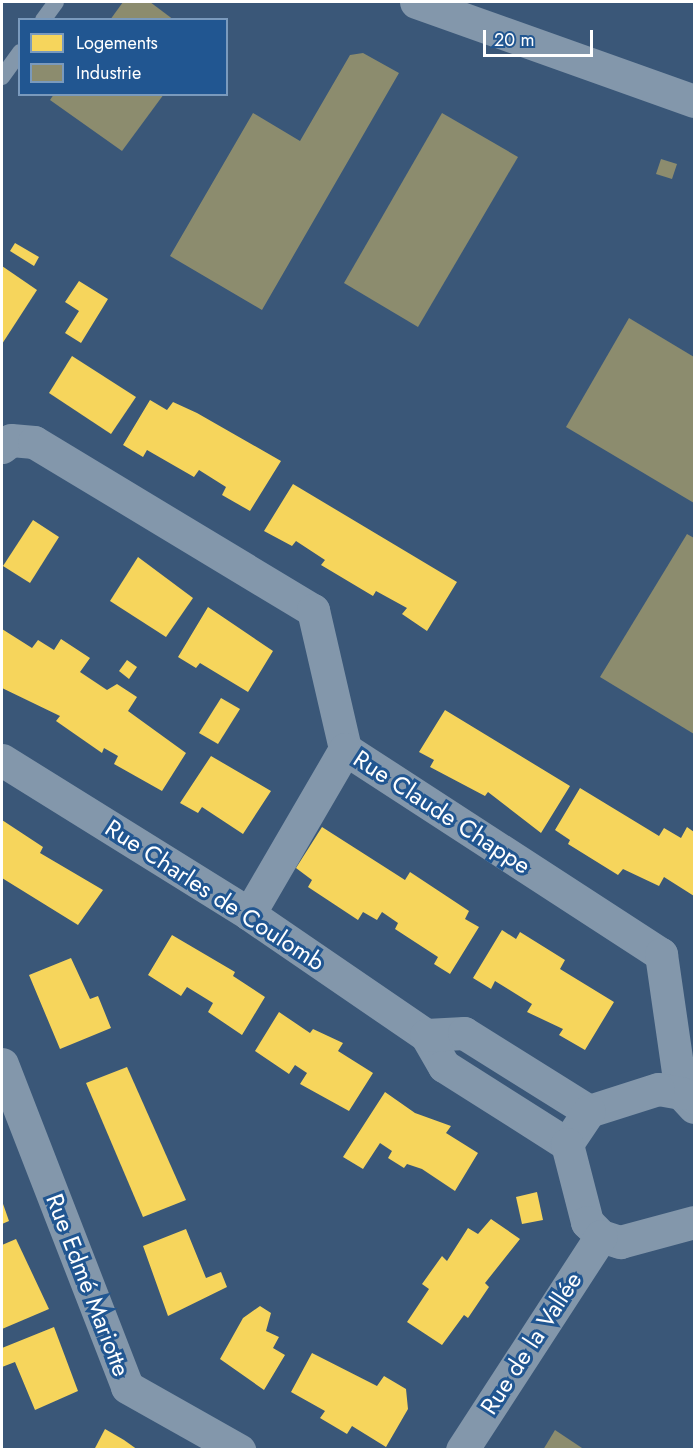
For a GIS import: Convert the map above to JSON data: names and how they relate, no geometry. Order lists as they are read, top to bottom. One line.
{"streets":{"street":["Rue Claude Chappe","Rue Charles de Coulomb","Rue Edmé Mariotte","Rue de la Vallée"]},"legend":["Logements","Industrie"],"scale_bar":"20 m"}
